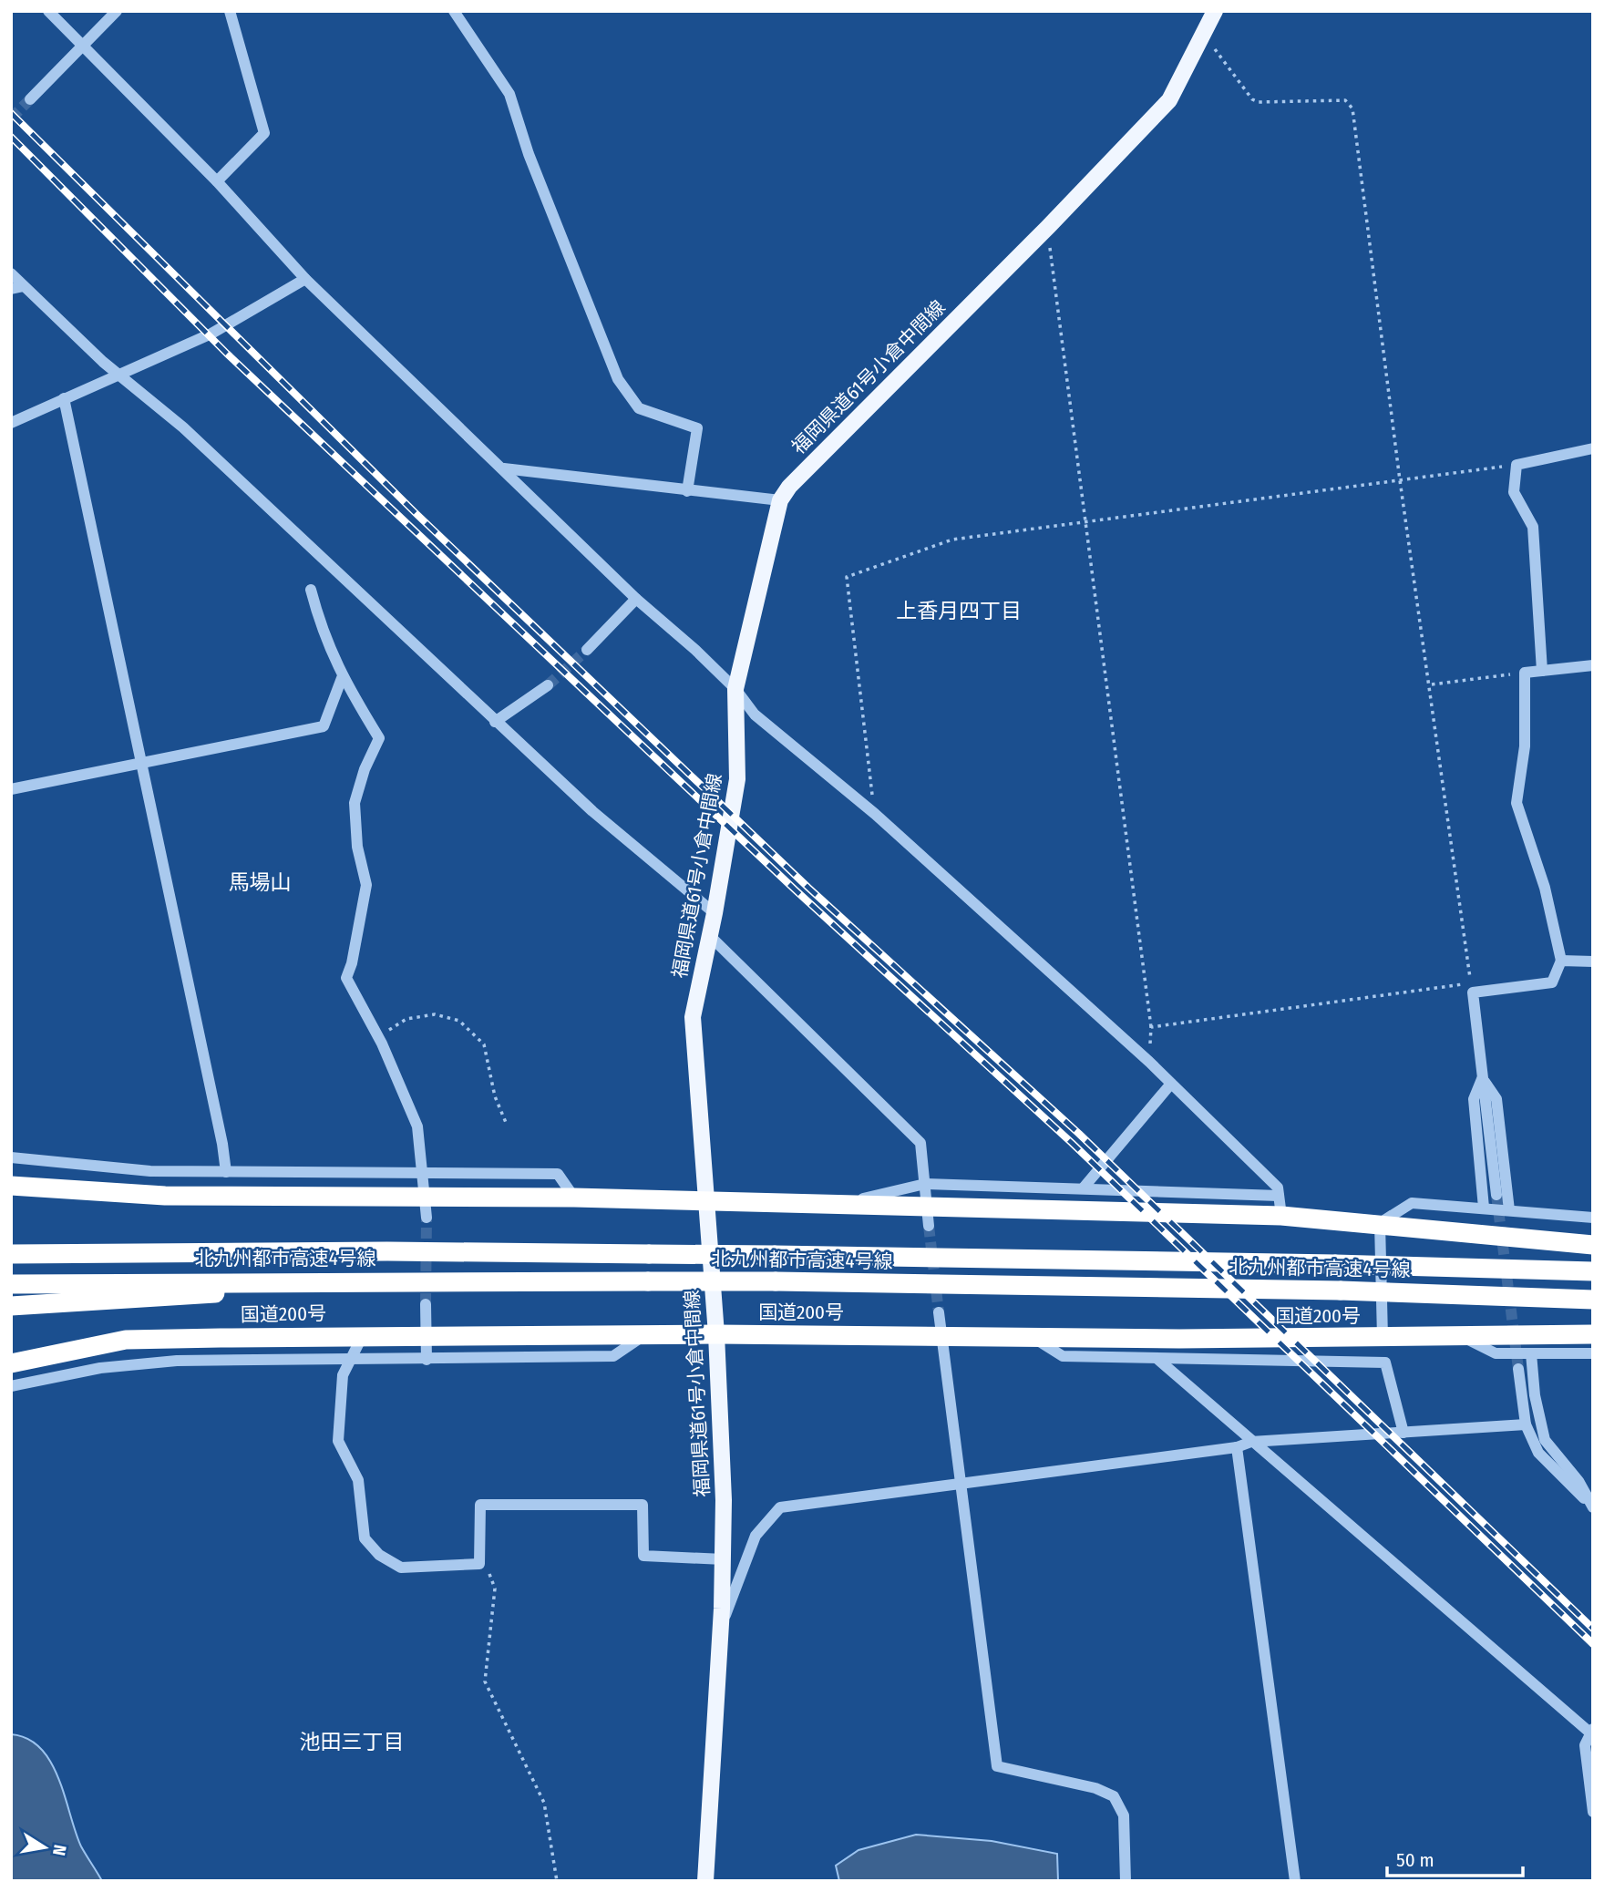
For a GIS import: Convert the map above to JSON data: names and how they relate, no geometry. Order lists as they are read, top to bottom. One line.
{"streets":{"highway":["北九州都市高速4号線","国道200号"],"main road":["福岡県道61号小倉中間線"]},"crossings":[["福岡県道61号小倉中間線","国道200号"]],"districts":["上香月四丁目","馬場山","池田三丁目"],"scale_bar":"50 m","north":"right"}
